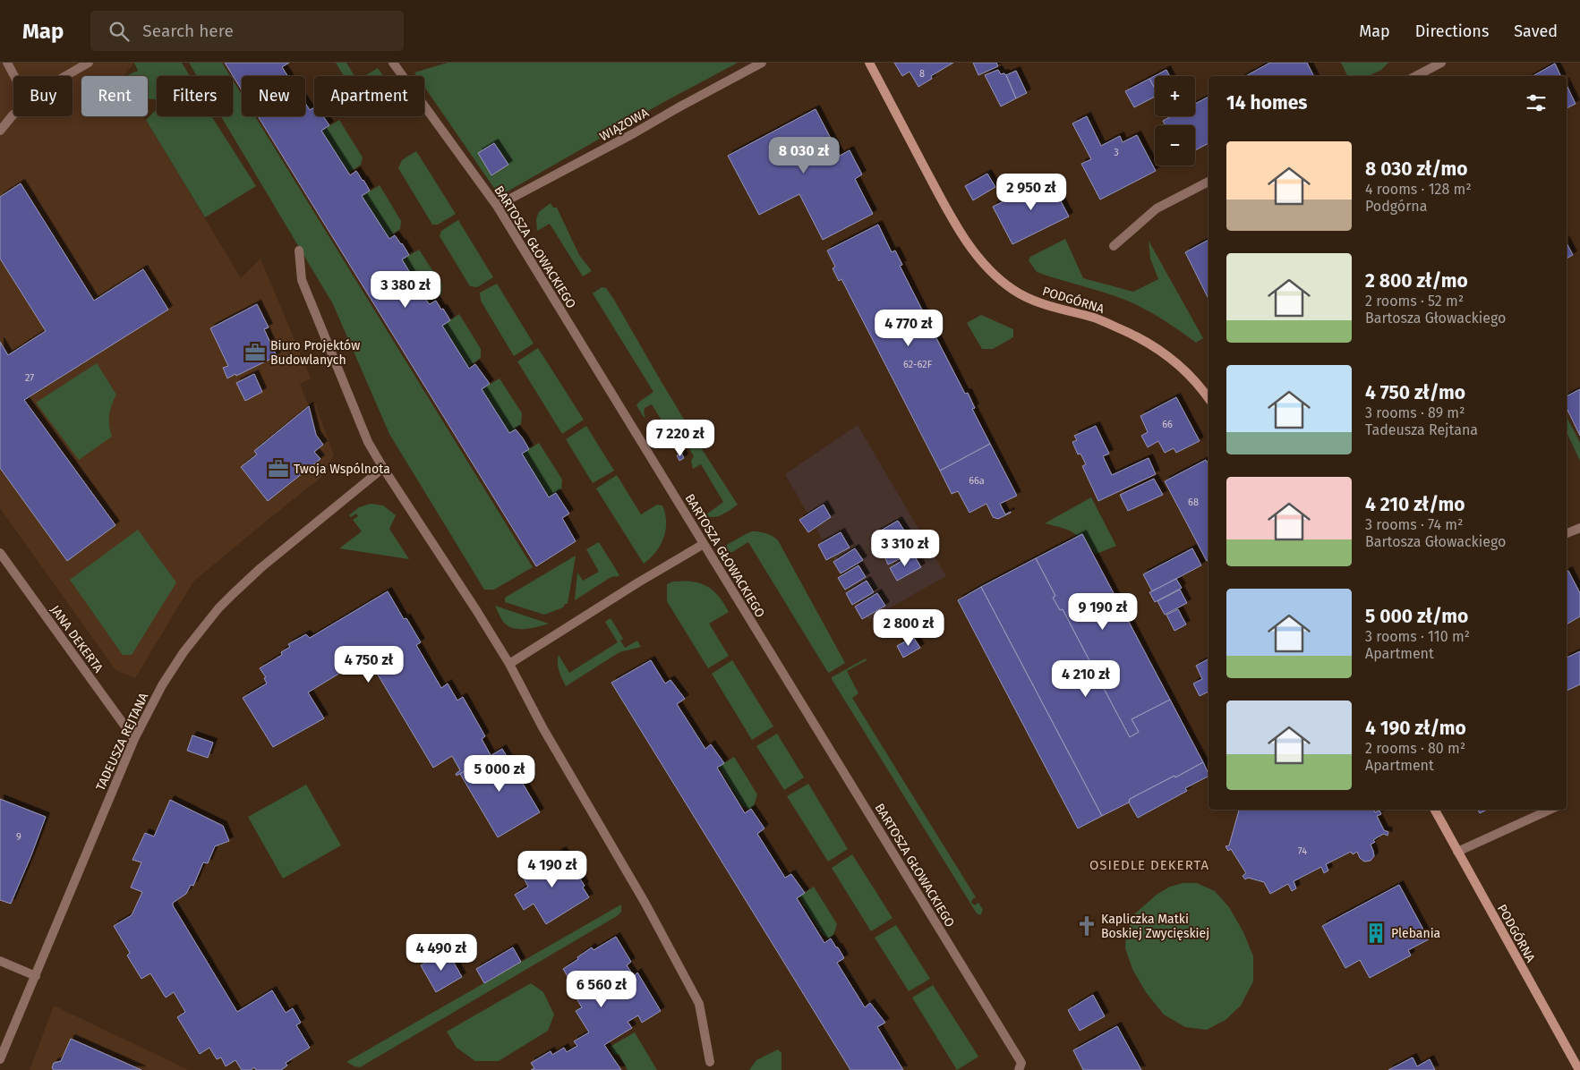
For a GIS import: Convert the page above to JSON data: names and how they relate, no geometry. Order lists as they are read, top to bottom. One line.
{"streets":{"street":["WIĄZOWA","BARTOSZA GŁOWACKIEGO","PODGÓRNA","JANA DEKERTA","TADEUSZA REJTANA"]},"crossings":[["WIĄZOWA","BARTOSZA GŁOWACKIEGO"],["JANA DEKERTA","TADEUSZA REJTANA"]],"districts":["OSIEDLE DEKERTA"],"places":{"office":["Biuro Projektów Budowlanych","Twoja Wspólnota"],"church":["Kapliczka Matki Boskiej Zwycięskiej"],"building":["Plebania"]},"house_numbers":["8","3","62-62F","27","66","66a","68","9","74"],"page":{"header":"Map","search":"Search here","nav":["Map","Directions","Saved"],"map_buttons":["+","−"],"chip":["Buy","Rent","Filters","New","Apartment"],"heading":"14 homes","list":[{"name":"8 030 zł/mo","note":"4 rooms · 128 m² · Podgórna"},{"name":"2 800 zł/mo","note":"2 rooms · 52 m² · Bartosza Głowackiego"},{"name":"4 750 zł/mo","note":"3 rooms · 89 m² · Tadeusza Rejtana"},{"name":"4 210 zł/mo","note":"3 rooms · 74 m² · Bartosza Głowackiego"},{"name":"5 000 zł/mo","note":"3 rooms · 110 m² · Apartment"},{"name":"4 190 zł/mo","note":"2 rooms · 80 m² · Apartment"}],"price":["8 030 zł","2 950 zł","3 380 zł","4 770 zł","7 220 zł","3 310 zł","9 190 zł","2 800 zł","4 750 zł","4 210 zł","5 000 zł","4 190 zł","4 490 zł","6 560 zł"]}}
